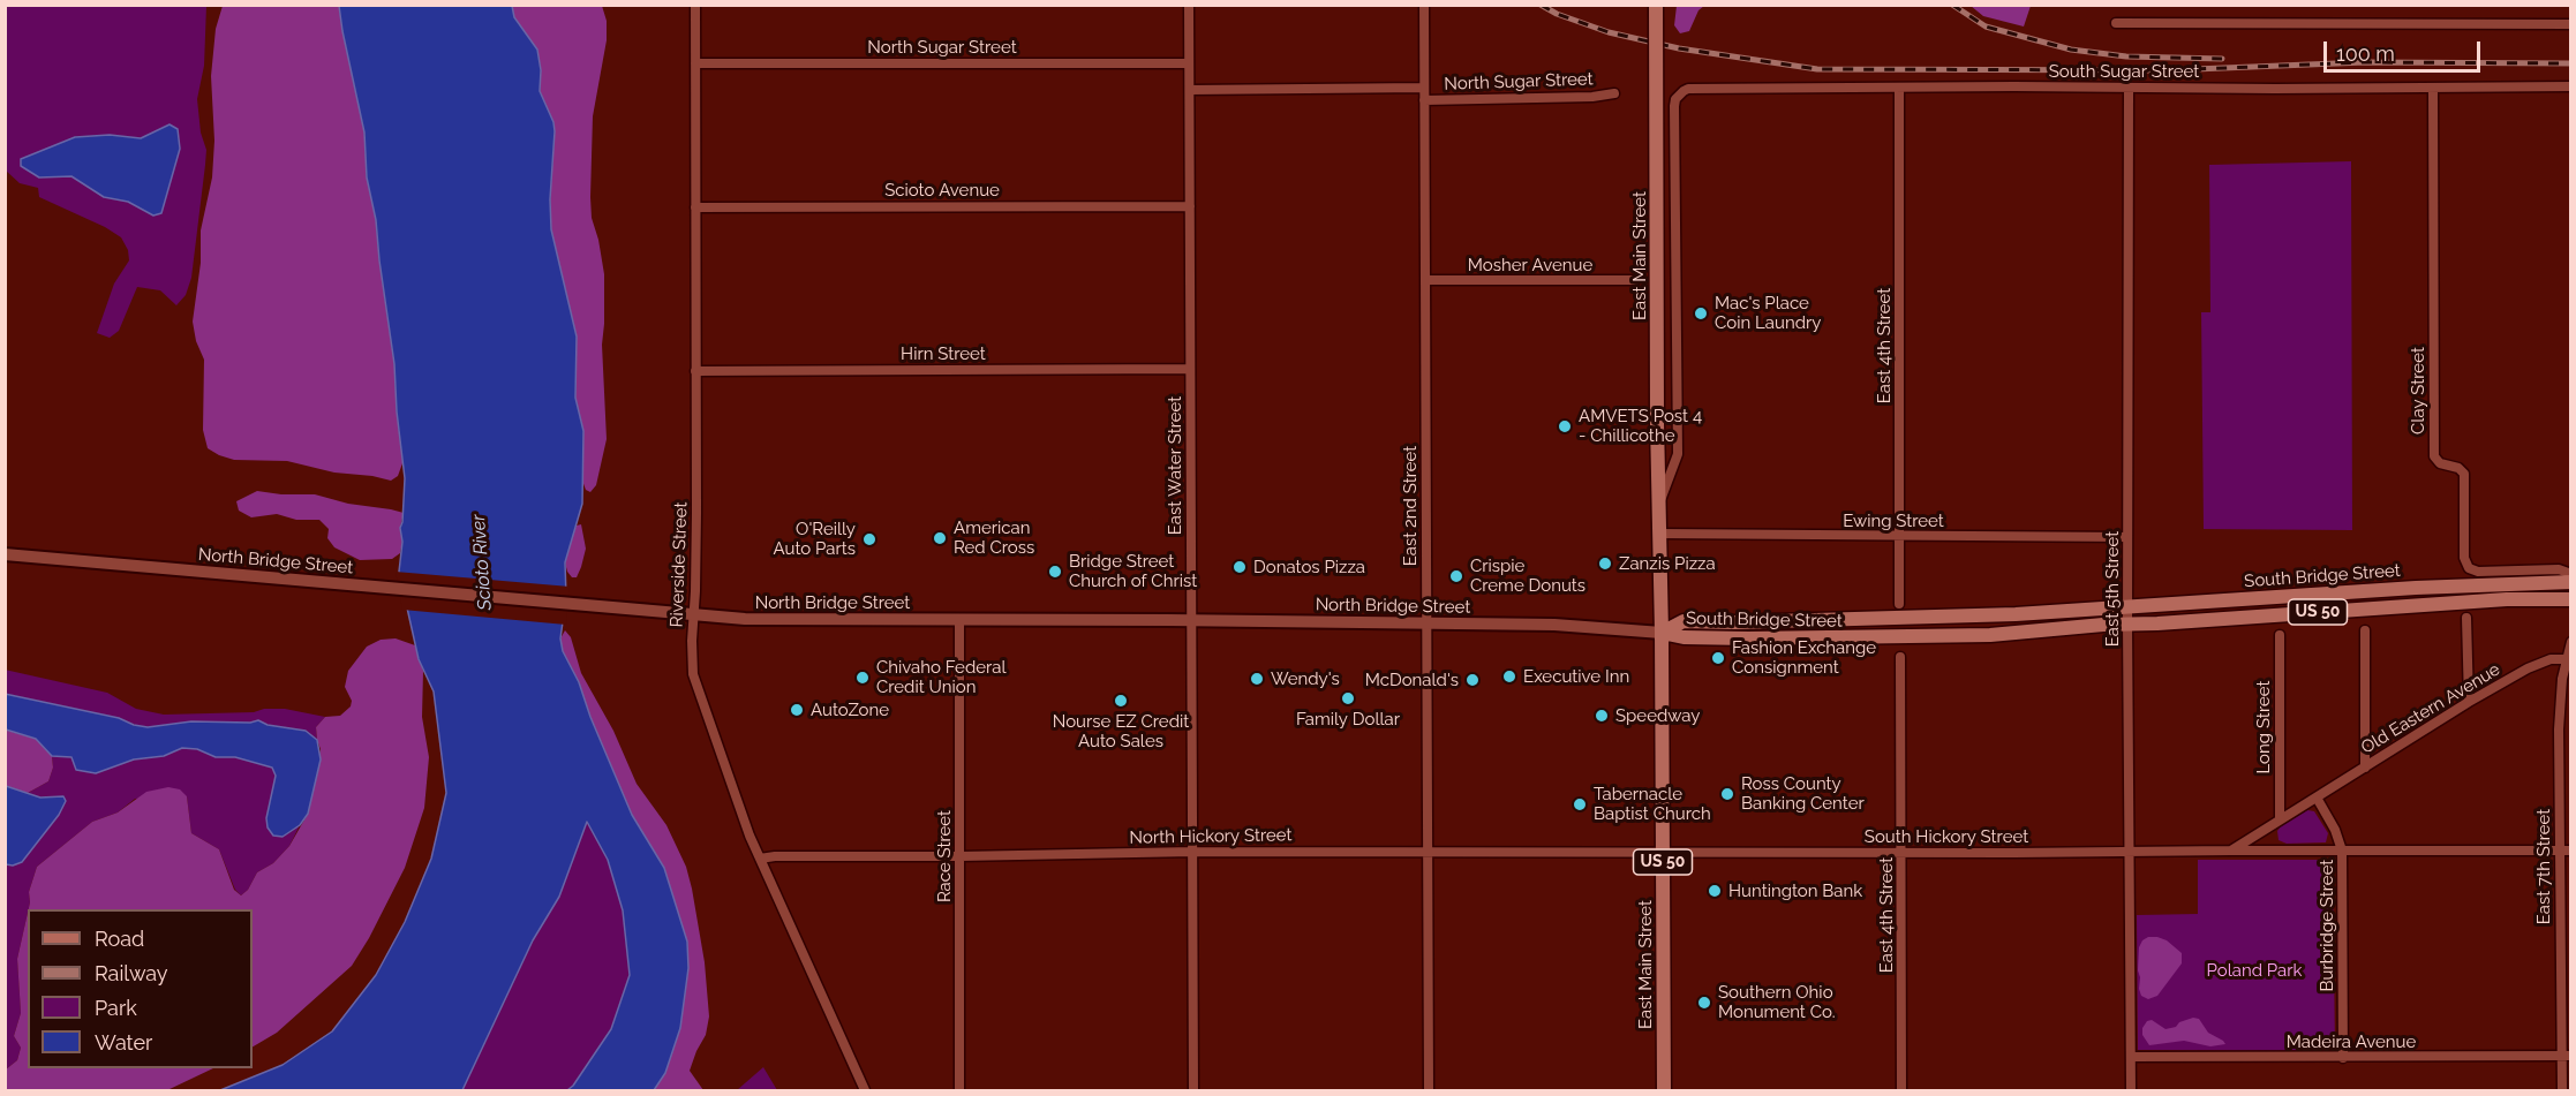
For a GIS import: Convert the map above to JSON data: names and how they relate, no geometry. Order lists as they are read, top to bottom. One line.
{"streets":{"main road":["East Main Street","North Bridge Street","South Bridge Street","US 50"],"street":["North Sugar Street","South Sugar Street","Scioto Avenue","Mosher Avenue","East 4th Street","Hirn Street","Clay Street","East Water Street","East 2nd Street","Ewing Street","Riverside Street","East 5th Street","Old Eastern Avenue","Long Street","North Hickory Street","South Hickory Street","Race Street","East 7th Street","Burbridge Street","Madeira Avenue"]},"crossings":[["North Sugar Street","East Water Street"],["North Sugar Street","East 2nd Street"],["North Sugar Street","Riverside Street"],["South Sugar Street","East Main Street"],["South Sugar Street","East 4th Street"],["South Sugar Street","Clay Street"],["South Sugar Street","East 5th Street"],["Scioto Avenue","East Water Street"],["Scioto Avenue","Riverside Street"],["East Main Street","Ewing Street"],["East Main Street","North Bridge Street"],["East Main Street","South Bridge Street"],["East Main Street","North Hickory Street"],["East Main Street","South Hickory Street"],["Mosher Avenue","East 2nd Street"],["East 4th Street","Ewing Street"],["East 4th Street","South Hickory Street"],["Hirn Street","East Water Street"],["Hirn Street","Riverside Street"],["East Water Street","North Bridge Street"],["East Water Street","North Hickory Street"],["East 2nd Street","North Bridge Street"],["East 2nd Street","North Hickory Street"],["Ewing Street","East 5th Street"],["North Bridge Street","Riverside Street"],["North Bridge Street","South Bridge Street"],["North Bridge Street","Race Street"],["Riverside Street","North Hickory Street"],["South Bridge Street","East 5th Street"],["East 5th Street","South Hickory Street"],["East 5th Street","Madeira Avenue"],["Old Eastern Avenue","East 7th Street"],["Old Eastern Avenue","Burbridge Street"],["North Hickory Street","South Hickory Street"],["North Hickory Street","Race Street"],["South Hickory Street","East 7th Street"],["South Hickory Street","Burbridge Street"],["East 7th Street","Madeira Avenue"],["Burbridge Street","Madeira Avenue"]],"water":["Scioto River"],"parks":["Poland Park"],"places":["Mac's Place Coin Laundry","AMVETS Post 4 - Chillicothe","American Red Cross","O'Reilly Auto Parts","Zanzis Pizza","Donatos Pizza","Bridge Street Church of Christ","Crispie Creme Donuts","Fashion Exchange Consignment","Executive Inn","Chivaho Federal Credit Union","Wendy's","McDonald's","Family Dollar","Nourse EZ Credit Auto Sales","AutoZone","Speedway","Ross County Banking Center","Tabernacle Baptist Church","Huntington Bank","Southern Ohio Monument Co."],"legend":["Road","Railway","Park","Water"],"scale_bar":"100 m"}
